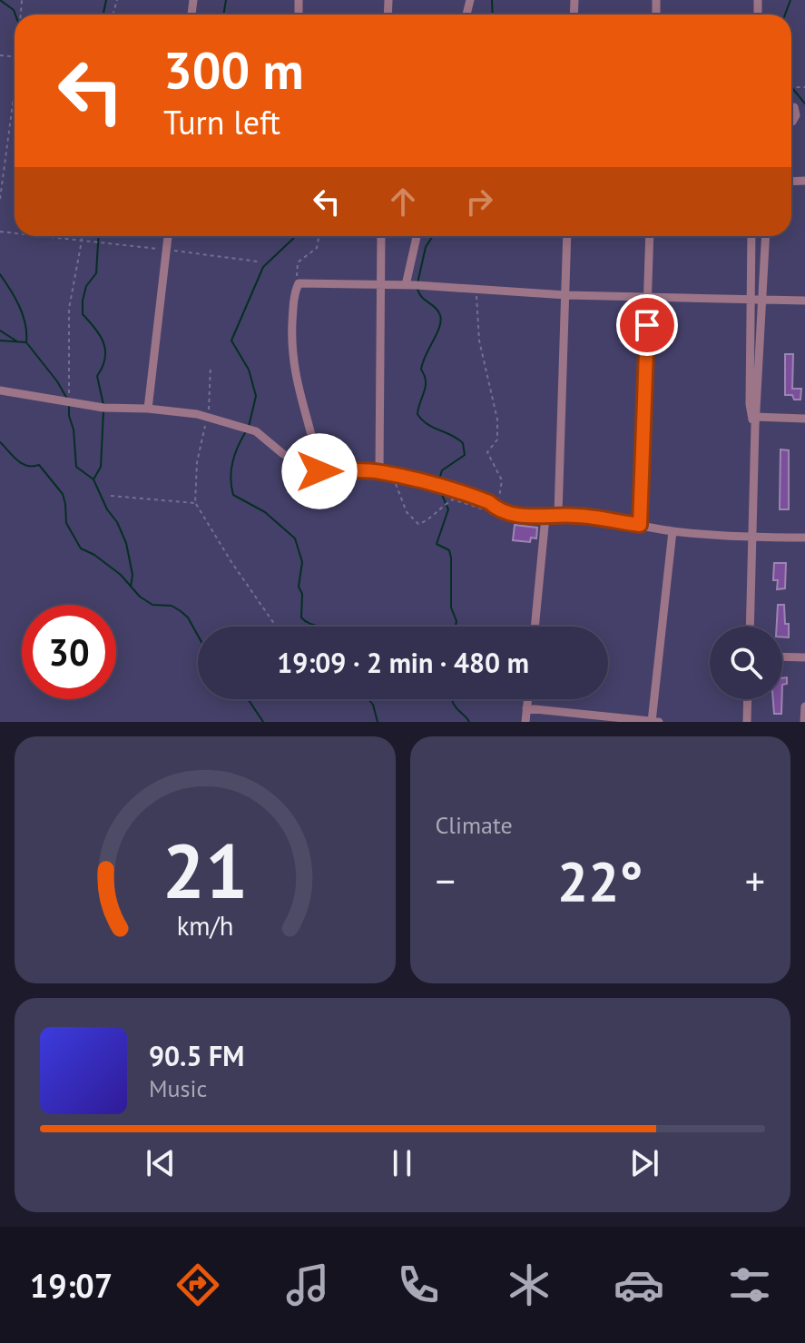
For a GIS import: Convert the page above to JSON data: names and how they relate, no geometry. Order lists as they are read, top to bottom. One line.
{"page":{"turn":["300 m","Turn left"],"limit":"30","trip":"19:09 · 2 min · 480 m","tile":"Climate","heat":["−","22°","+"],"song":["90.5 FM","Music"],"tabs":"19:07","gauge":["21","km/h"]}}
